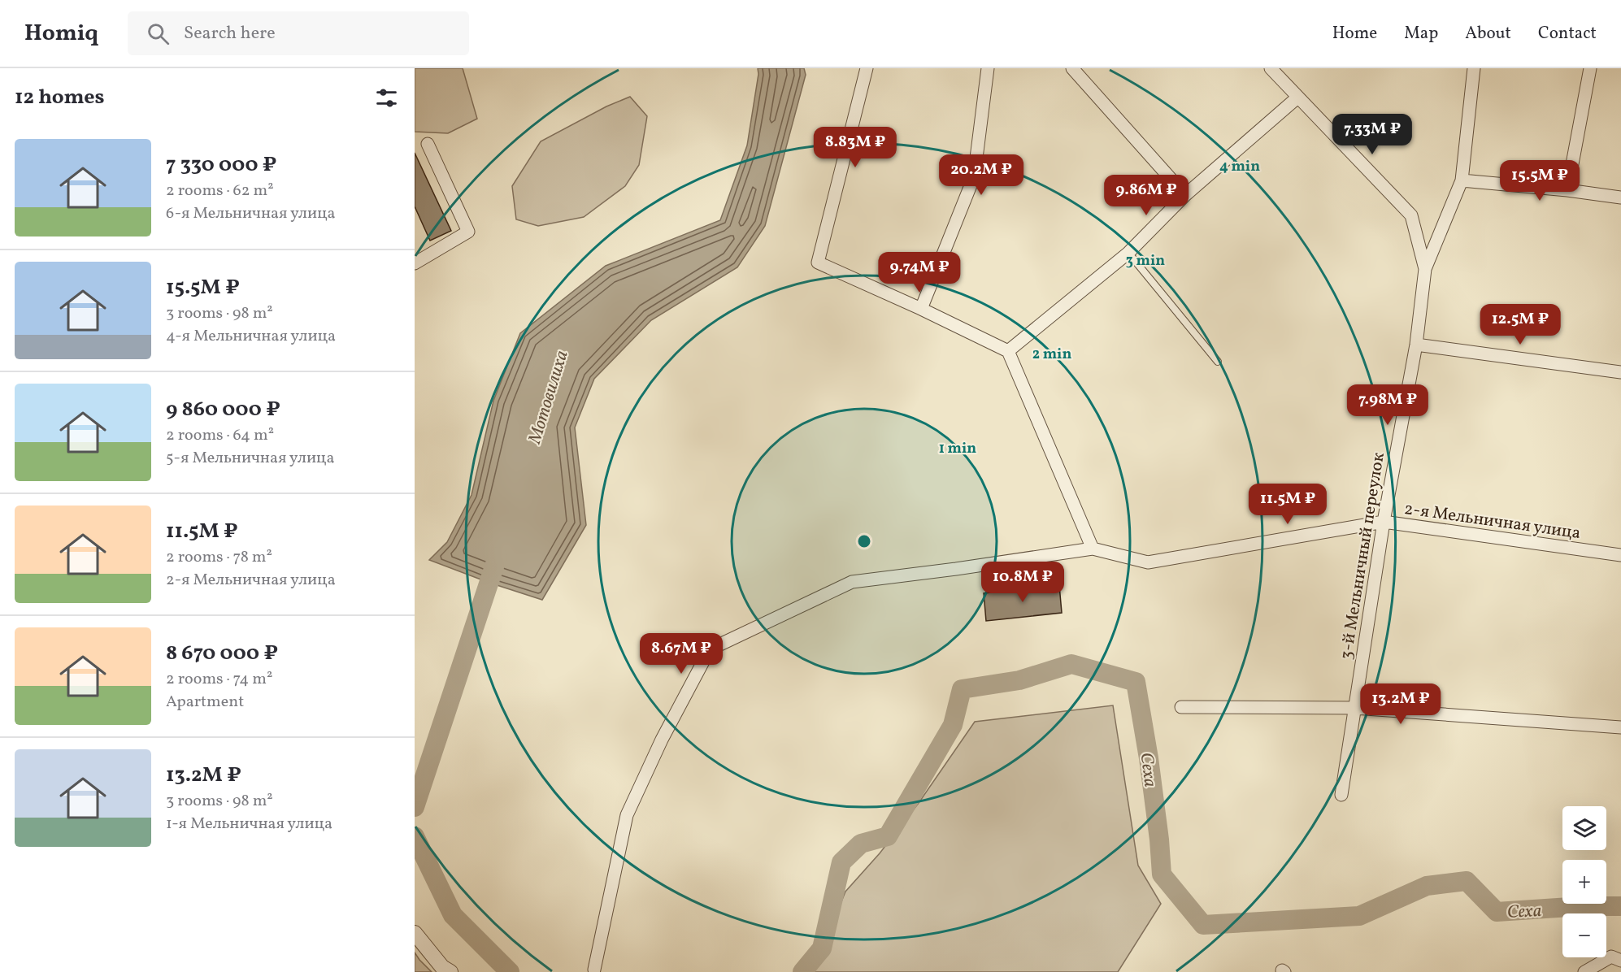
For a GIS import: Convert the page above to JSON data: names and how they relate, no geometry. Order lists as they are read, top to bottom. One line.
{"streets":{"street":["2-я Мельничная улица","3-й Мельничный переулок"]},"crossings":[["2-я Мельничная улица","3-й Мельничный переулок"]],"water":["Мотовилиха","Сеха"],"page":{"header":"Homiq","search":"Search here","nav":["Home","Map","About","Contact"],"heading":"12 homes","price":["7.33M ₽","8.83M ₽","20.2M ₽","15.5M ₽","9.86M ₽","9.74M ₽","12.5M ₽","7.98M ₽","11.5M ₽","10.8M ₽","8.67M ₽","13.2M ₽"],"list":[{"name":"7 330 000 ₽","note":"2 rooms · 62 m² · 6-я Мельничная улица"},{"name":"15.5M ₽","note":"3 rooms · 98 m² · 4-я Мельничная улица"},{"name":"9 860 000 ₽","note":"2 rooms · 64 m² · 5-я Мельничная улица"},{"name":"11.5M ₽","note":"2 rooms · 78 m² · 2-я Мельничная улица"},{"name":"8 670 000 ₽","note":"2 rooms · 74 m² · Apartment"},{"name":"13.2M ₽","note":"3 rooms · 98 m² · 1-я Мельничная улица"}],"map_buttons":["+","−"]},"rings":["4 min","3 min","2 min","1 min"]}
